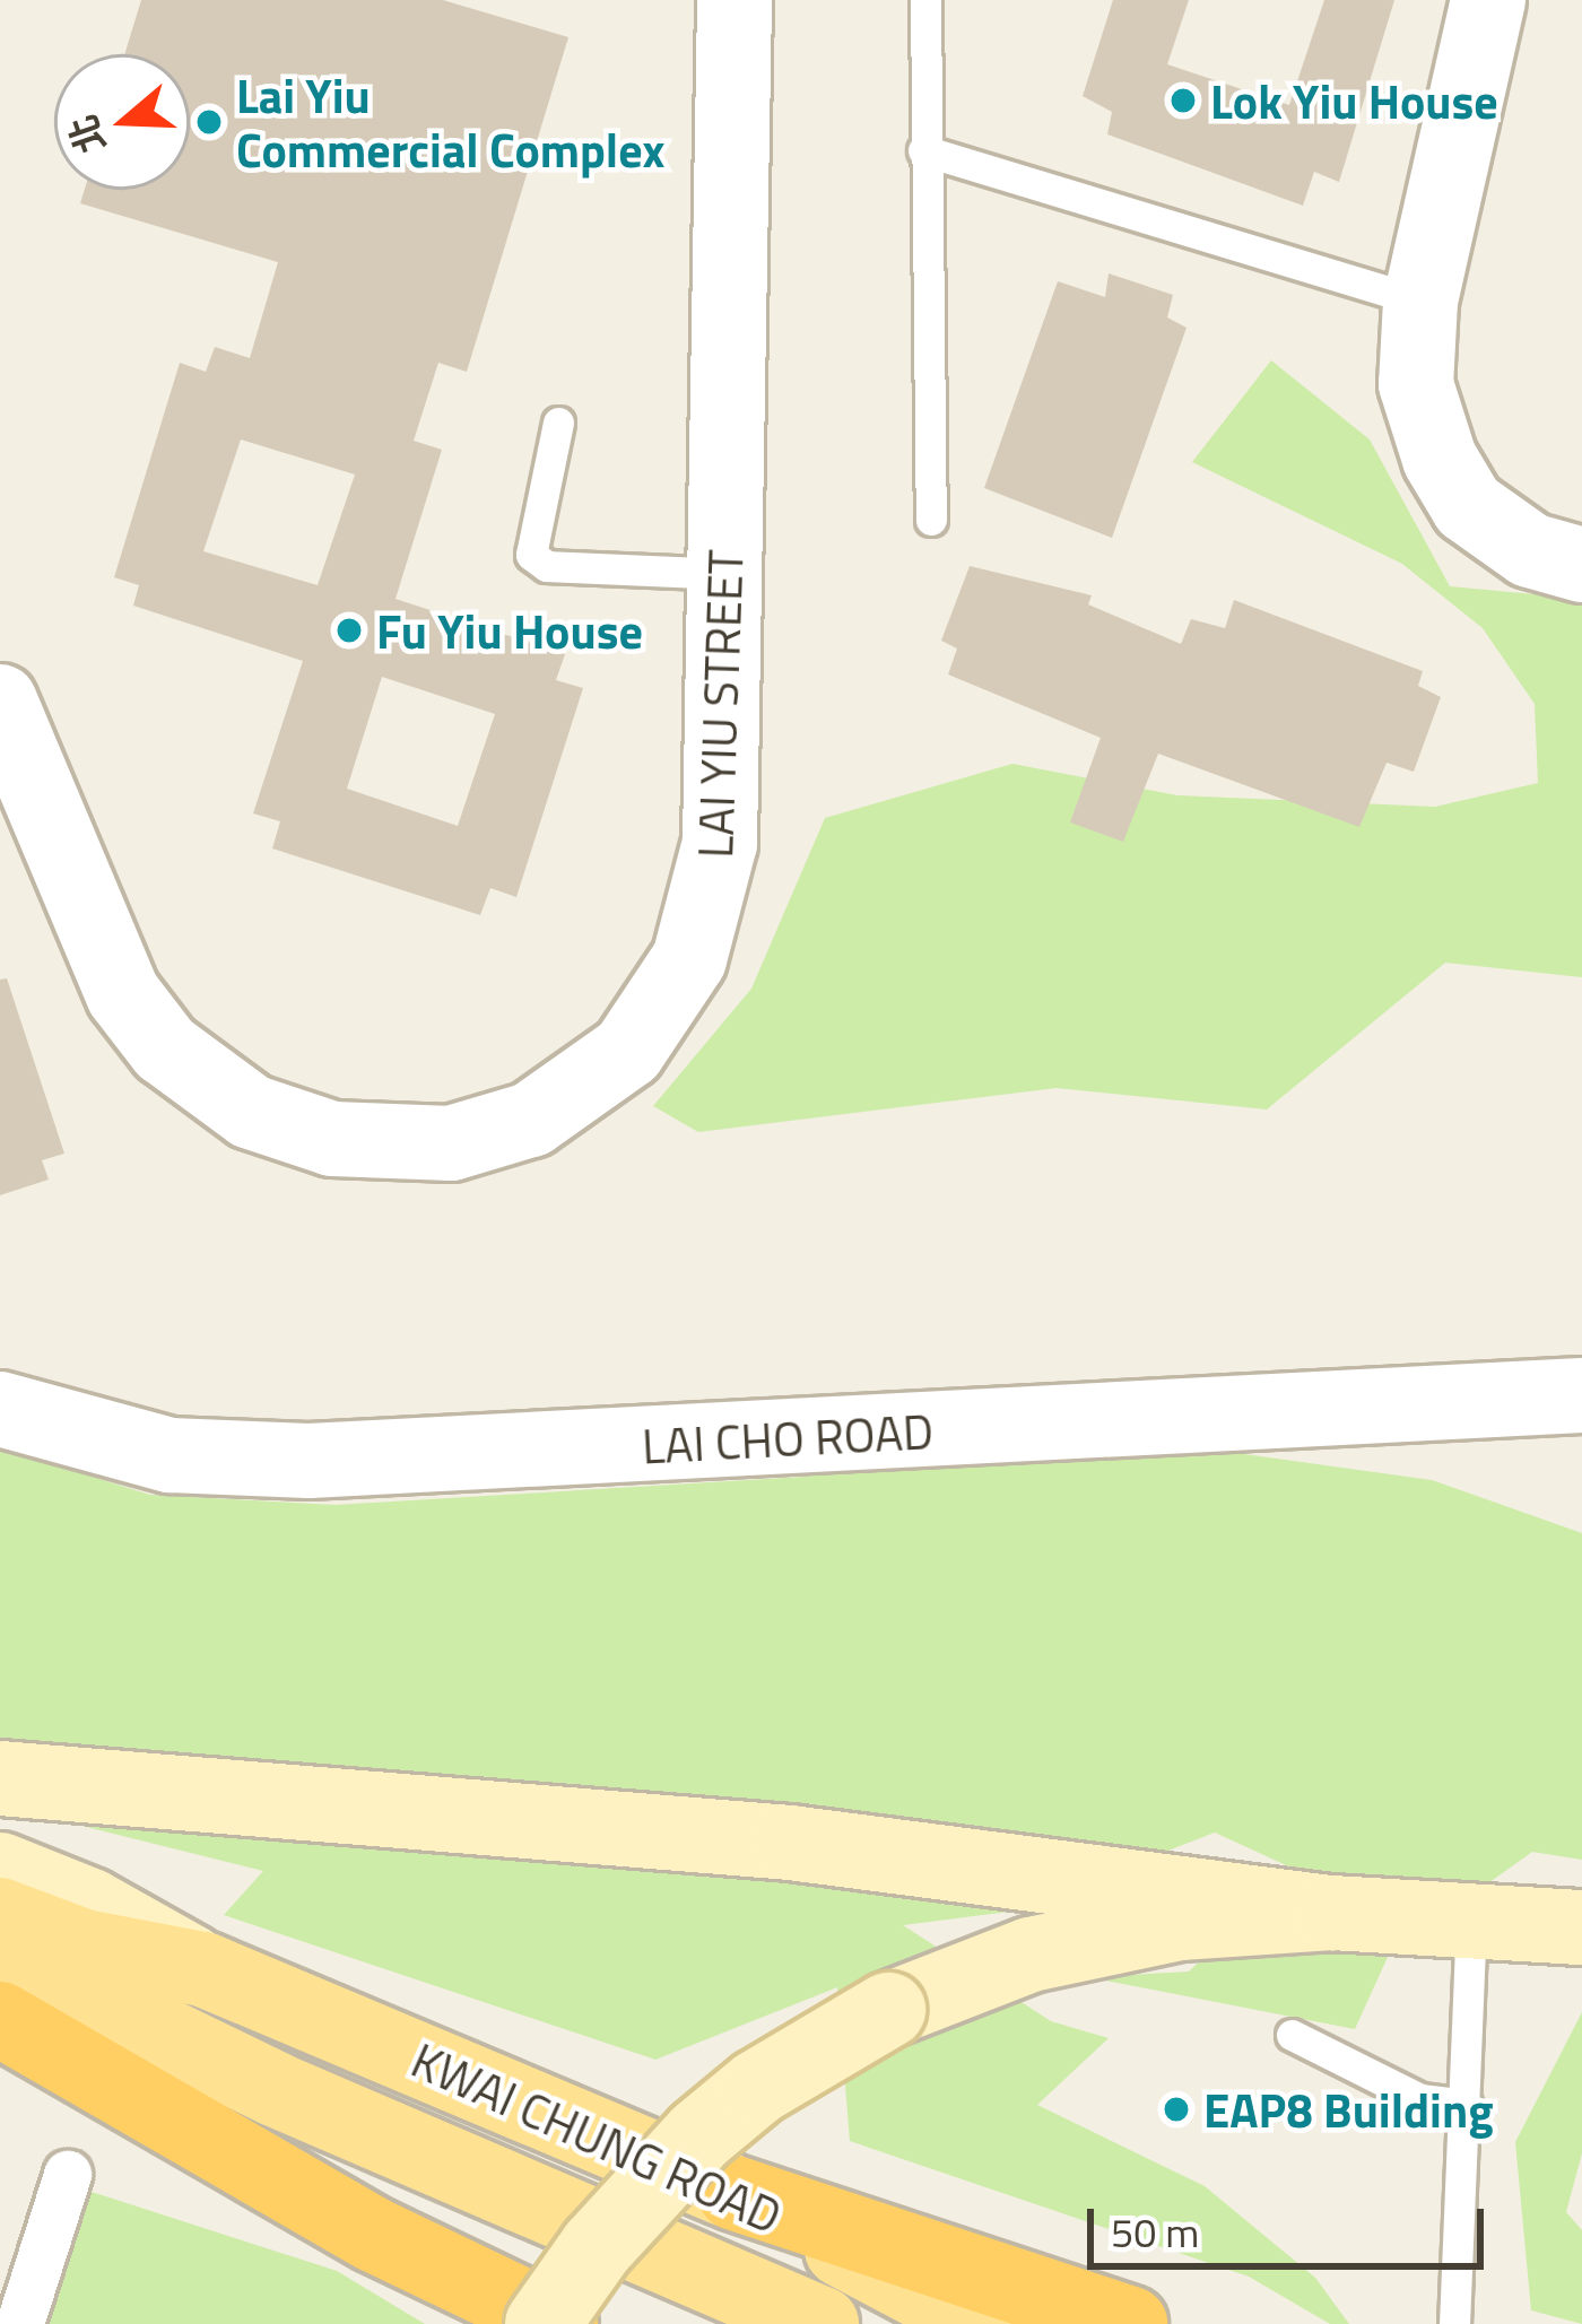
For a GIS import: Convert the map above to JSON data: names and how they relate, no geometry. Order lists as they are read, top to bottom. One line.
{"streets":{"main road":["KWAI CHUNG ROAD"],"street":["LAI YIU STREET","LAI CHO ROAD"]},"places":["Lok Yiu House","Lai Yiu Commercial Complex","Fu Yiu House","EAP8 Building"],"scale_bar":"50 m","north":"left"}
